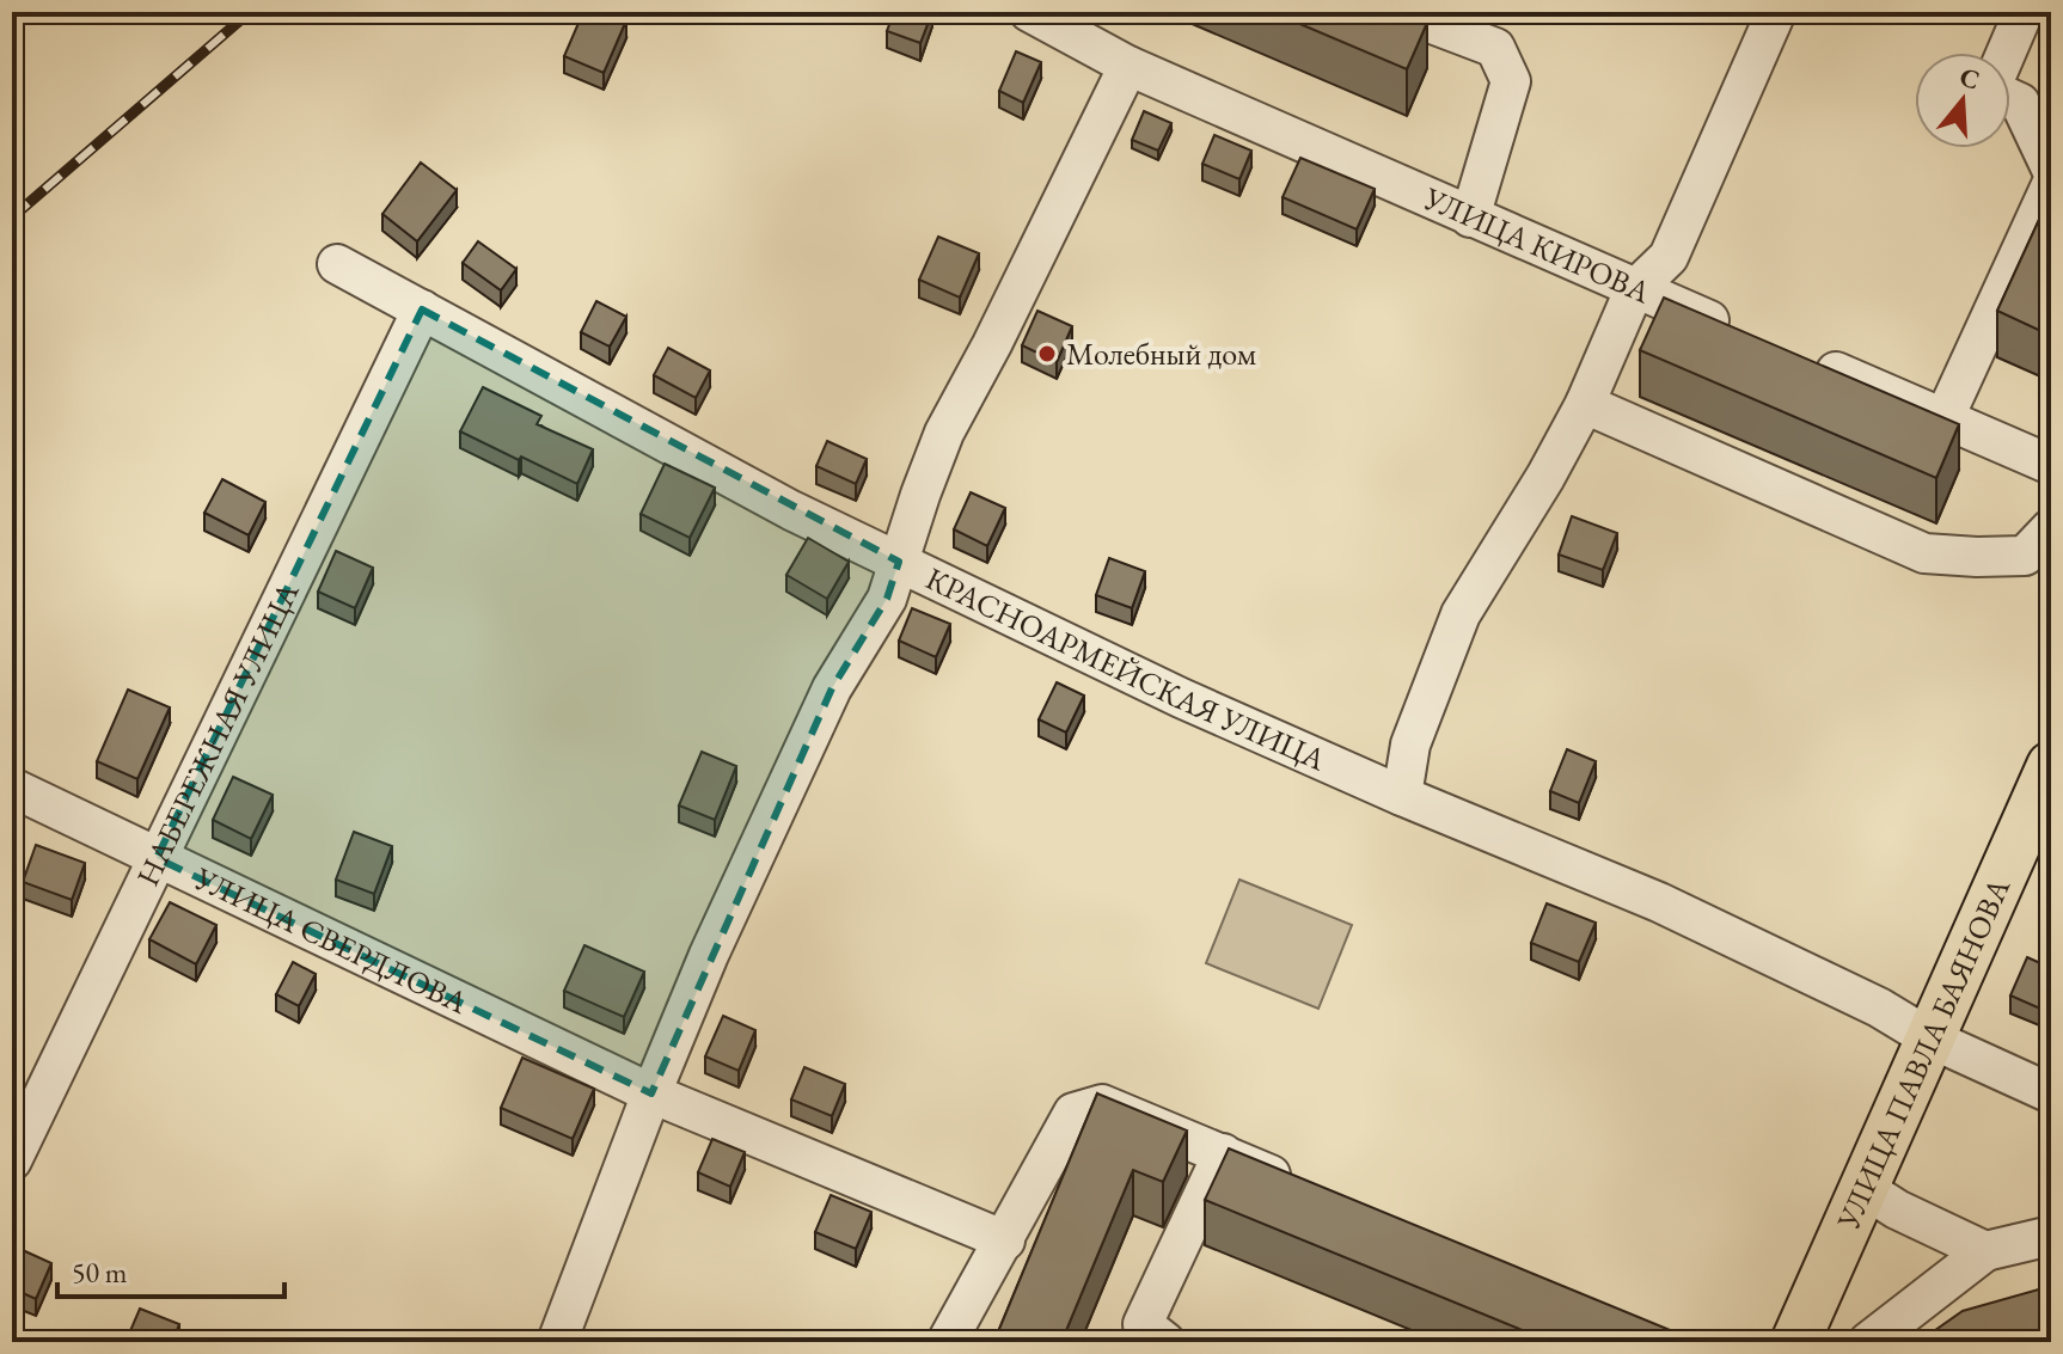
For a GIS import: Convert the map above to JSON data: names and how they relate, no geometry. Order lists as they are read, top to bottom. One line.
{"streets":{"main road":["УЛИЦА ПАВЛА БАЯНОВА"],"street":["УЛИЦА КИРОВА","КРАСНОАРМЕЙСКАЯ УЛИЦА","НАБЕРЕЖНАЯ УЛИЦА","УЛИЦА СВЕРДЛОВА"]},"crossings":[["КРАСНОАРМЕЙСКАЯ УЛИЦА","НАБЕРЕЖНАЯ УЛИЦА"],["КРАСНОАРМЕЙСКАЯ УЛИЦА","УЛИЦА ПАВЛА БАЯНОВА"],["НАБЕРЕЖНАЯ УЛИЦА","УЛИЦА СВЕРДЛОВА"]],"places":["Молебный дом"],"scale_bar":"50 m","north":"top"}
